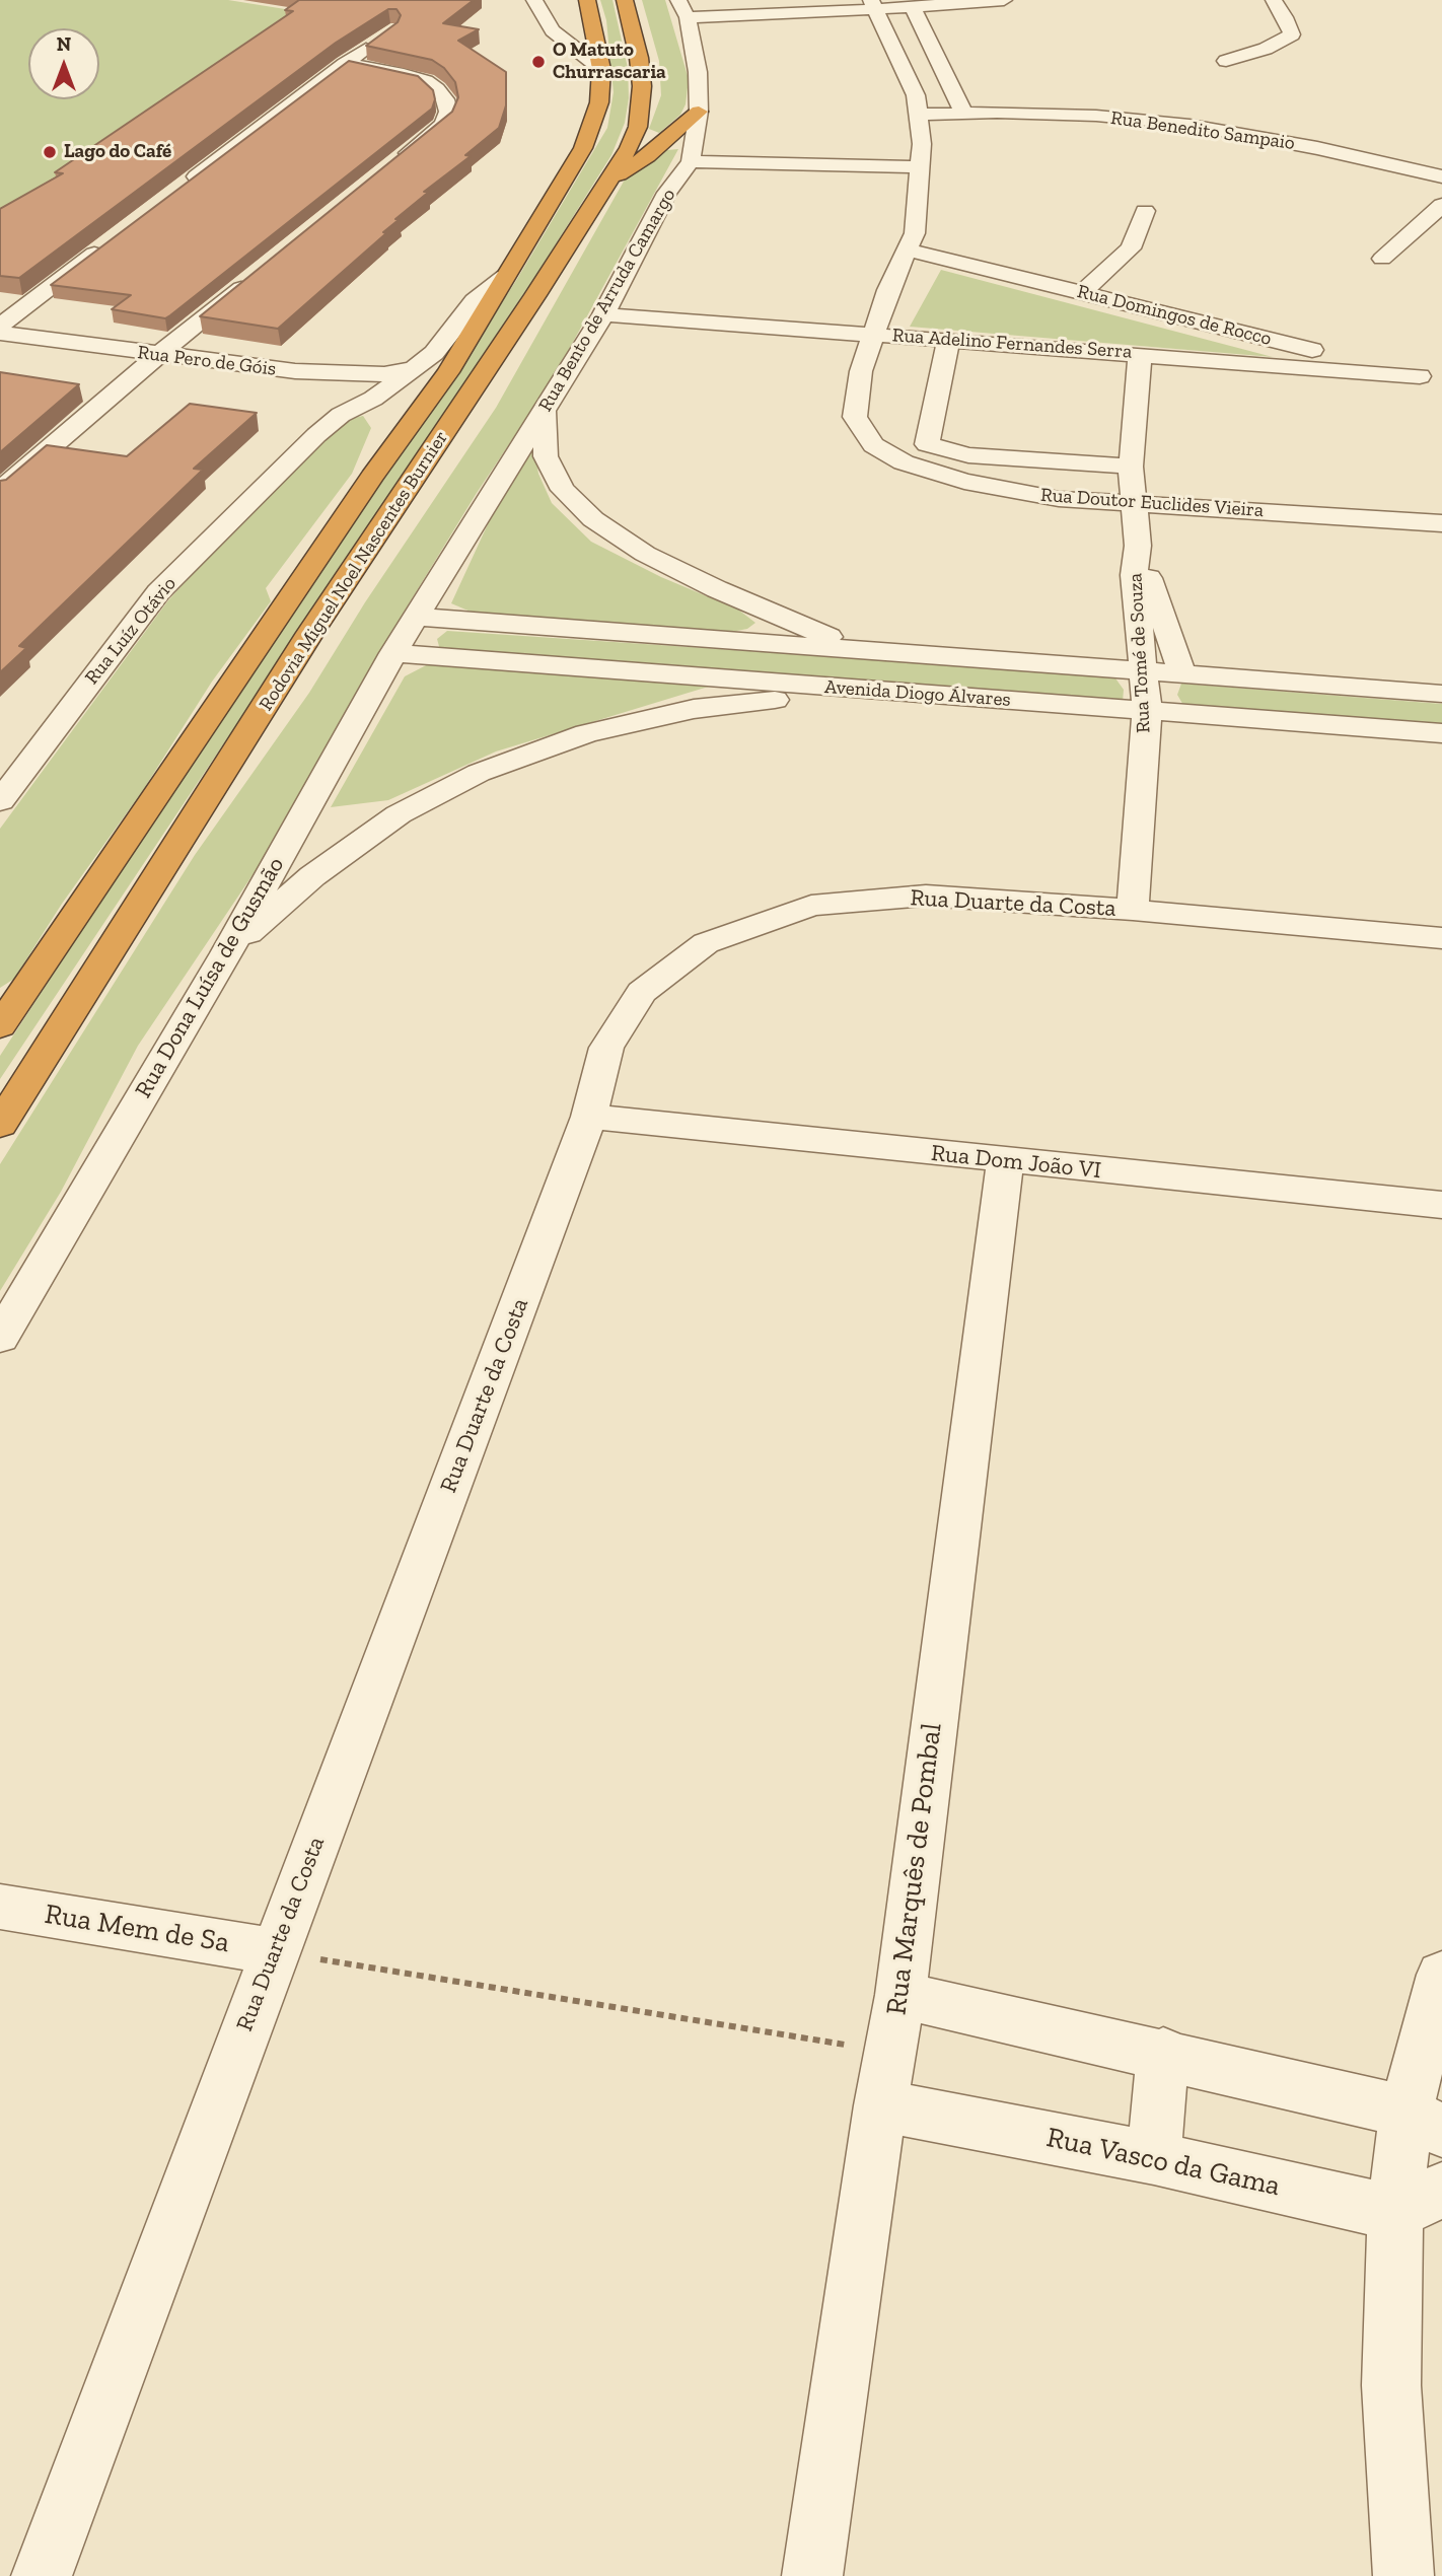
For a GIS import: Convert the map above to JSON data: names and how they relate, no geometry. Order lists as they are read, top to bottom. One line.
{"streets":{"highway":["Rodovia Miguel Noel Nascentes Burnier"],"street":["Rua Benedito Sampaio","Rua Bento de Arruda Camargo","Rua Domingos de Rocco","Rua Adelino Fernandes Serra","Rua Pero de Góis","Rua Doutor Euclides Vieira","Rua Luíz Otávio","Rua Tomé de Souza","Avenida Diogo Álvares","Rua Duarte da Costa","Rua Dona Luísa de Gusmão","Rua Dom João VI","Rua Marquês de Pombal","Rua Mem de Sa","Rua Vasco da Gama"]},"crossings":[["Rua Benedito Sampaio","Rua Doutor Euclides Vieira"],["Rua Bento de Arruda Camargo","Rua Adelino Fernandes Serra"],["Rua Bento de Arruda Camargo","Avenida Diogo Álvares"],["Rua Bento de Arruda Camargo","Rua Dona Luísa de Gusmão"],["Rua Domingos de Rocco","Rua Adelino Fernandes Serra"],["Rua Domingos de Rocco","Rua Doutor Euclides Vieira"],["Rua Adelino Fernandes Serra","Rua Doutor Euclides Vieira"],["Rua Adelino Fernandes Serra","Rua Tomé de Souza"],["Rua Pero de Góis","Rua Luíz Otávio"],["Rua Doutor Euclides Vieira","Rua Tomé de Souza"],["Rodovia Miguel Noel Nascentes Burnier","Rua Luíz Otávio"],["Rua Tomé de Souza","Avenida Diogo Álvares"],["Rua Tomé de Souza","Rua Duarte da Costa"],["Avenida Diogo Álvares","Rua Dona Luísa de Gusmão"],["Rua Duarte da Costa","Rua Dom João VI"],["Rua Duarte da Costa","Rua Mem de Sa"],["Rua Dom João VI","Rua Marquês de Pombal"],["Rua Marquês de Pombal","Rua Vasco da Gama"]],"places":["O Matuto Churrascaria","Lago do Café"],"north":"top"}
